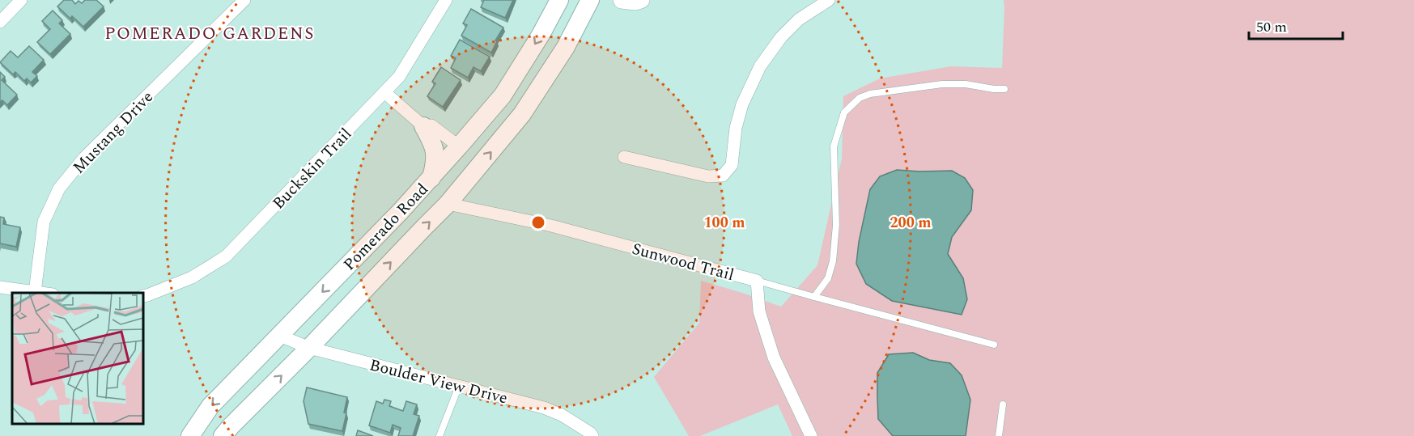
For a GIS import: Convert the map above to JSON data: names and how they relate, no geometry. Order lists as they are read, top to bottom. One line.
{"streets":{"main road":["Pomerado Road"],"street":["Mustang Drive","Buckskin Trail","Sunwood Trail","Boulder View Drive"]},"crossings":[["Pomerado Road","Sunwood Trail"],["Pomerado Road","Boulder View Drive"]],"districts":["POMERADO GARDENS"],"scale_bar":"50 m","rings":["100 m","200 m"]}
